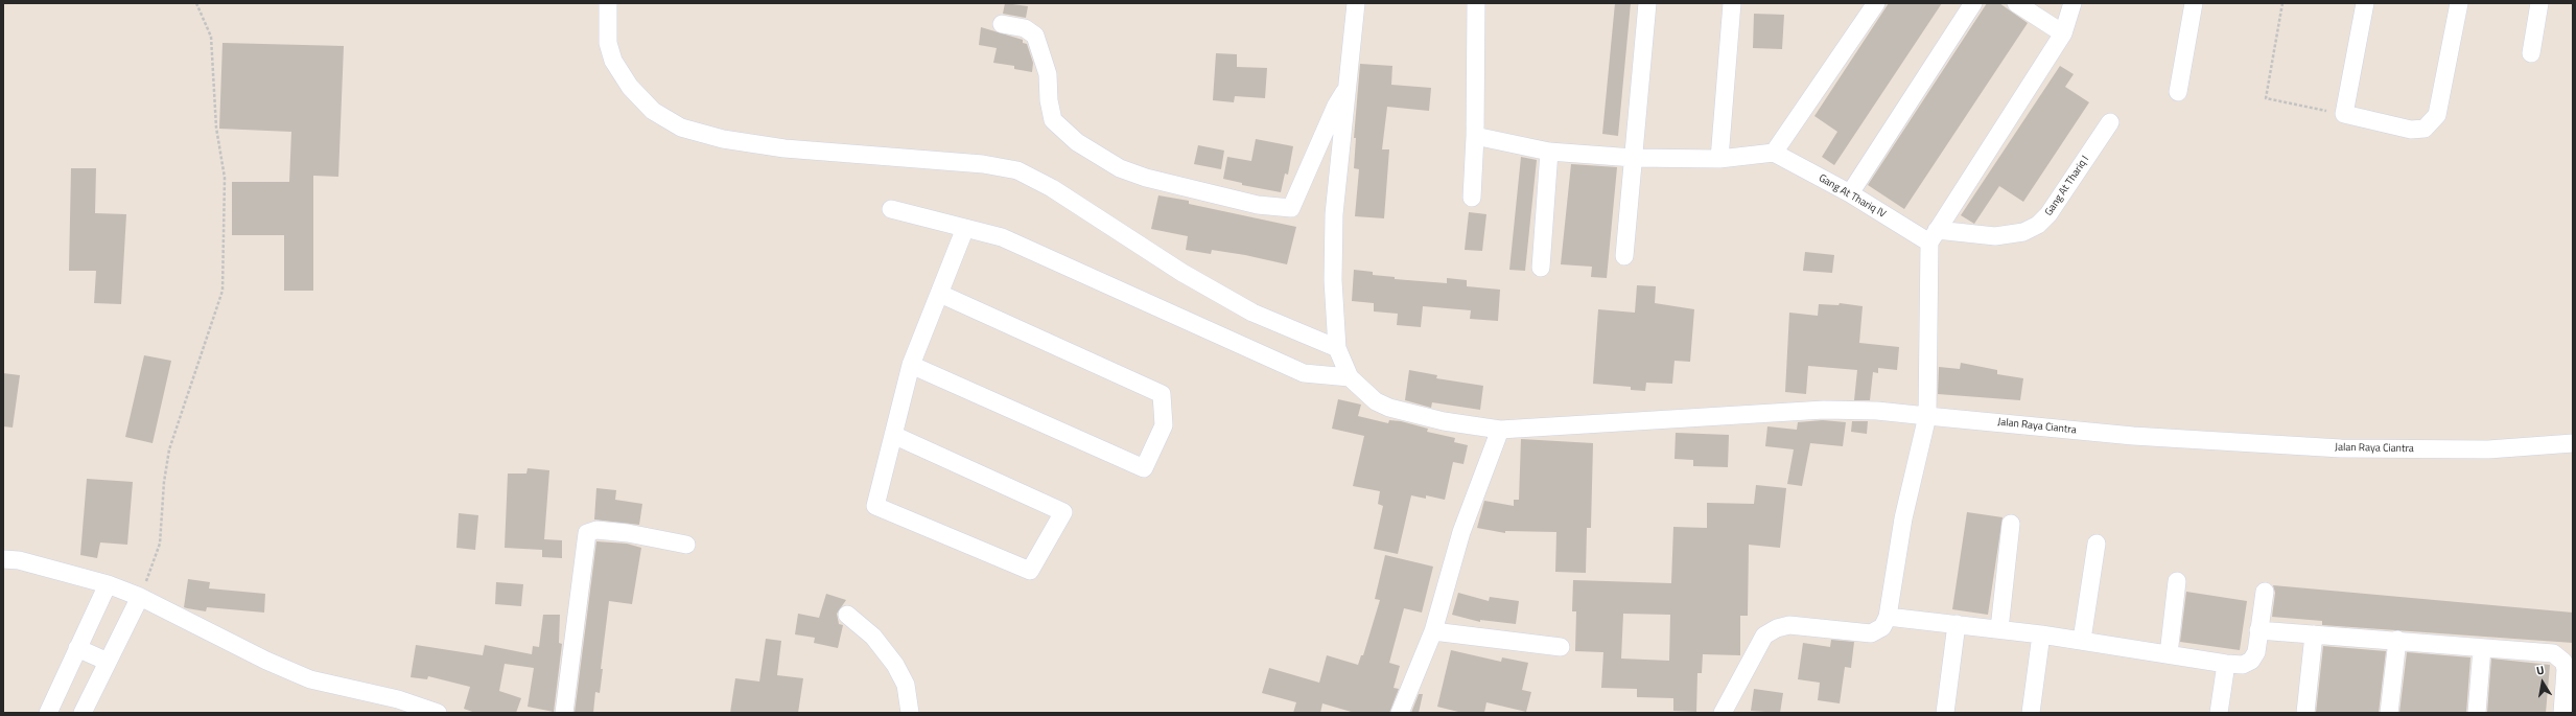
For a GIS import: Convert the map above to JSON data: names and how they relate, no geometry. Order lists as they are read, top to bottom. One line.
{"streets":{"street":["Gang At Thariq I","Gang At Thariq IV","Jalan Raya Ciantra"]},"crossings":[["Gang At Thariq I","Gang At Thariq IV"]],"north":"top"}
